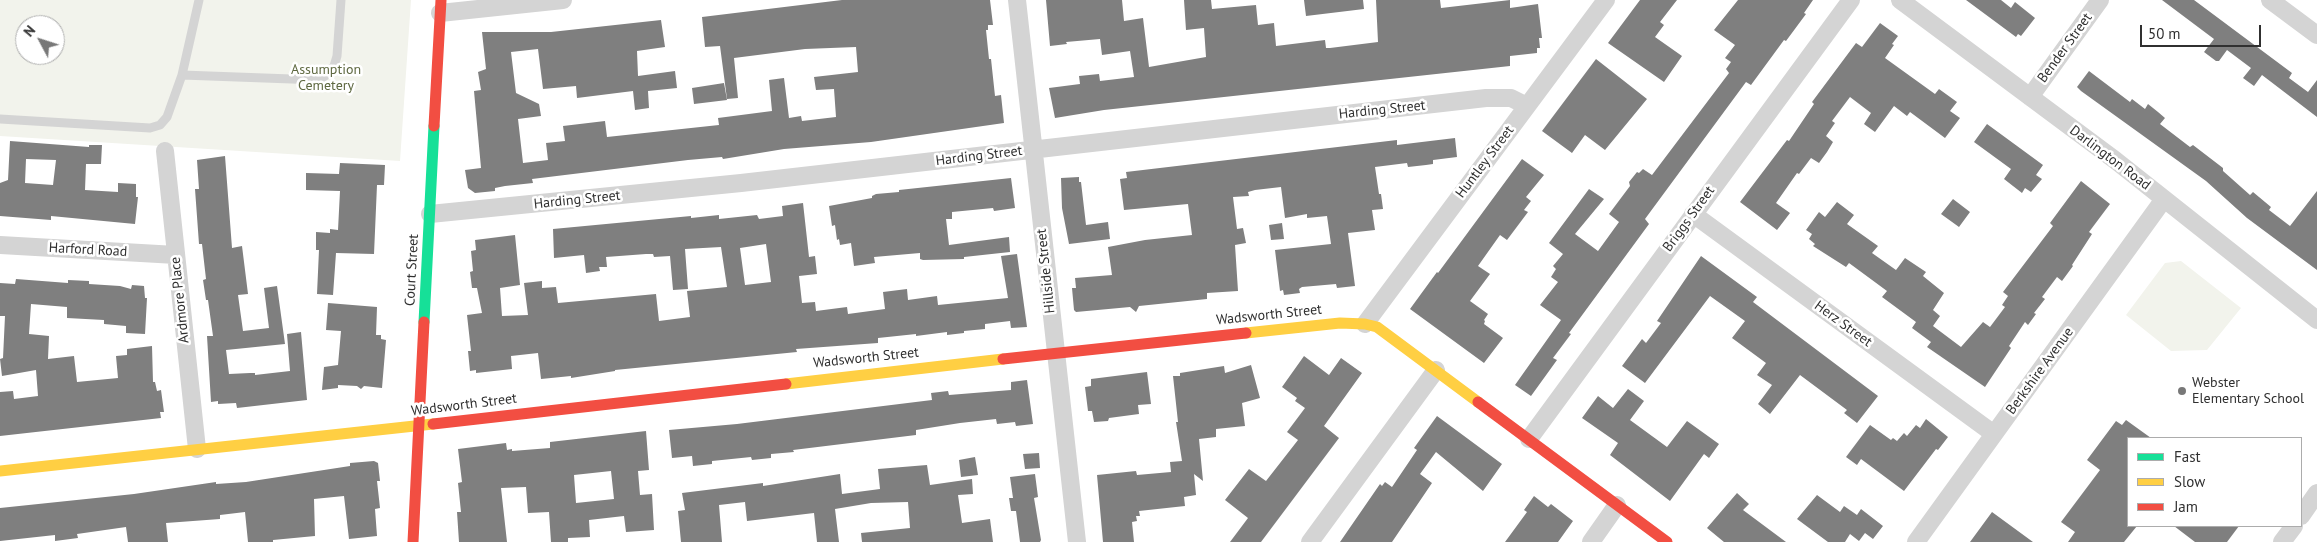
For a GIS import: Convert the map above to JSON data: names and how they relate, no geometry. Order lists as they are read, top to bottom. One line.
{"streets":{"street":["Bender Street","Harding Street","Darlington Road","Huntley Street","Briggs Street","Harford Road","Court Street","Hillside Street","Ardmore Place","Wadsworth Street","Herz Street","Berkshire Avenue"]},"crossings":[["Bender Street","Darlington Road"],["Harding Street","Huntley Street"],["Harding Street","Court Street"],["Harding Street","Hillside Street"],["Darlington Road","Berkshire Avenue"],["Huntley Street","Wadsworth Street"],["Briggs Street","Wadsworth Street"],["Briggs Street","Herz Street"],["Harford Road","Ardmore Place"],["Court Street","Wadsworth Street"],["Hillside Street","Wadsworth Street"],["Ardmore Place","Wadsworth Street"],["Herz Street","Berkshire Avenue"]],"parks":["Assumption Cemetery"],"places":["Webster Elementary School"],"legend":["Fast","Slow","Jam"],"scale_bar":"50 m","north":"top left"}
